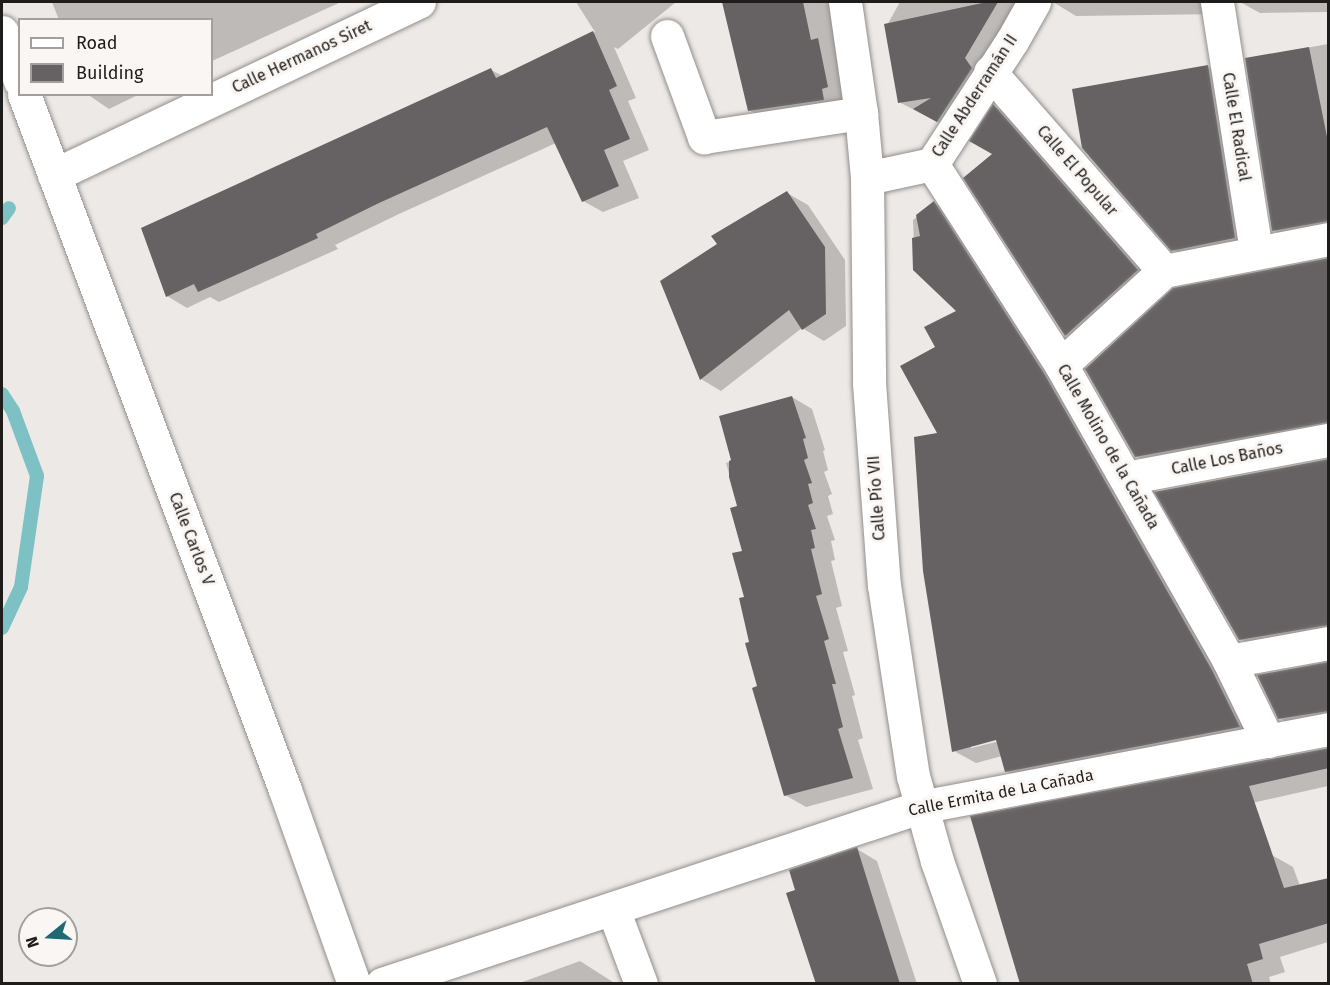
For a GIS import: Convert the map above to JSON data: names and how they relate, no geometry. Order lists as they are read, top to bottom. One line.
{"streets":{"street":["Calle Hermanos Siret","Calle Abderramán II","Calle El Radical","Calle El Popular","Calle Molino de la Cañada","Calle Los Baños","Calle Pío VII","Calle Carlos V","Calle Ermita de La Cañada"]},"crossings":[["Calle Hermanos Siret","Calle Carlos V"],["Calle Abderramán II","Calle El Popular"],["Calle Abderramán II","Calle Molino de la Cañada"],["Calle Abderramán II","Calle Pío VII"],["Calle Molino de la Cañada","Calle Los Baños"],["Calle Molino de la Cañada","Calle Ermita de La Cañada"],["Calle Pío VII","Calle Ermita de La Cañada"]],"legend":["Road","Building"],"north":"left"}
